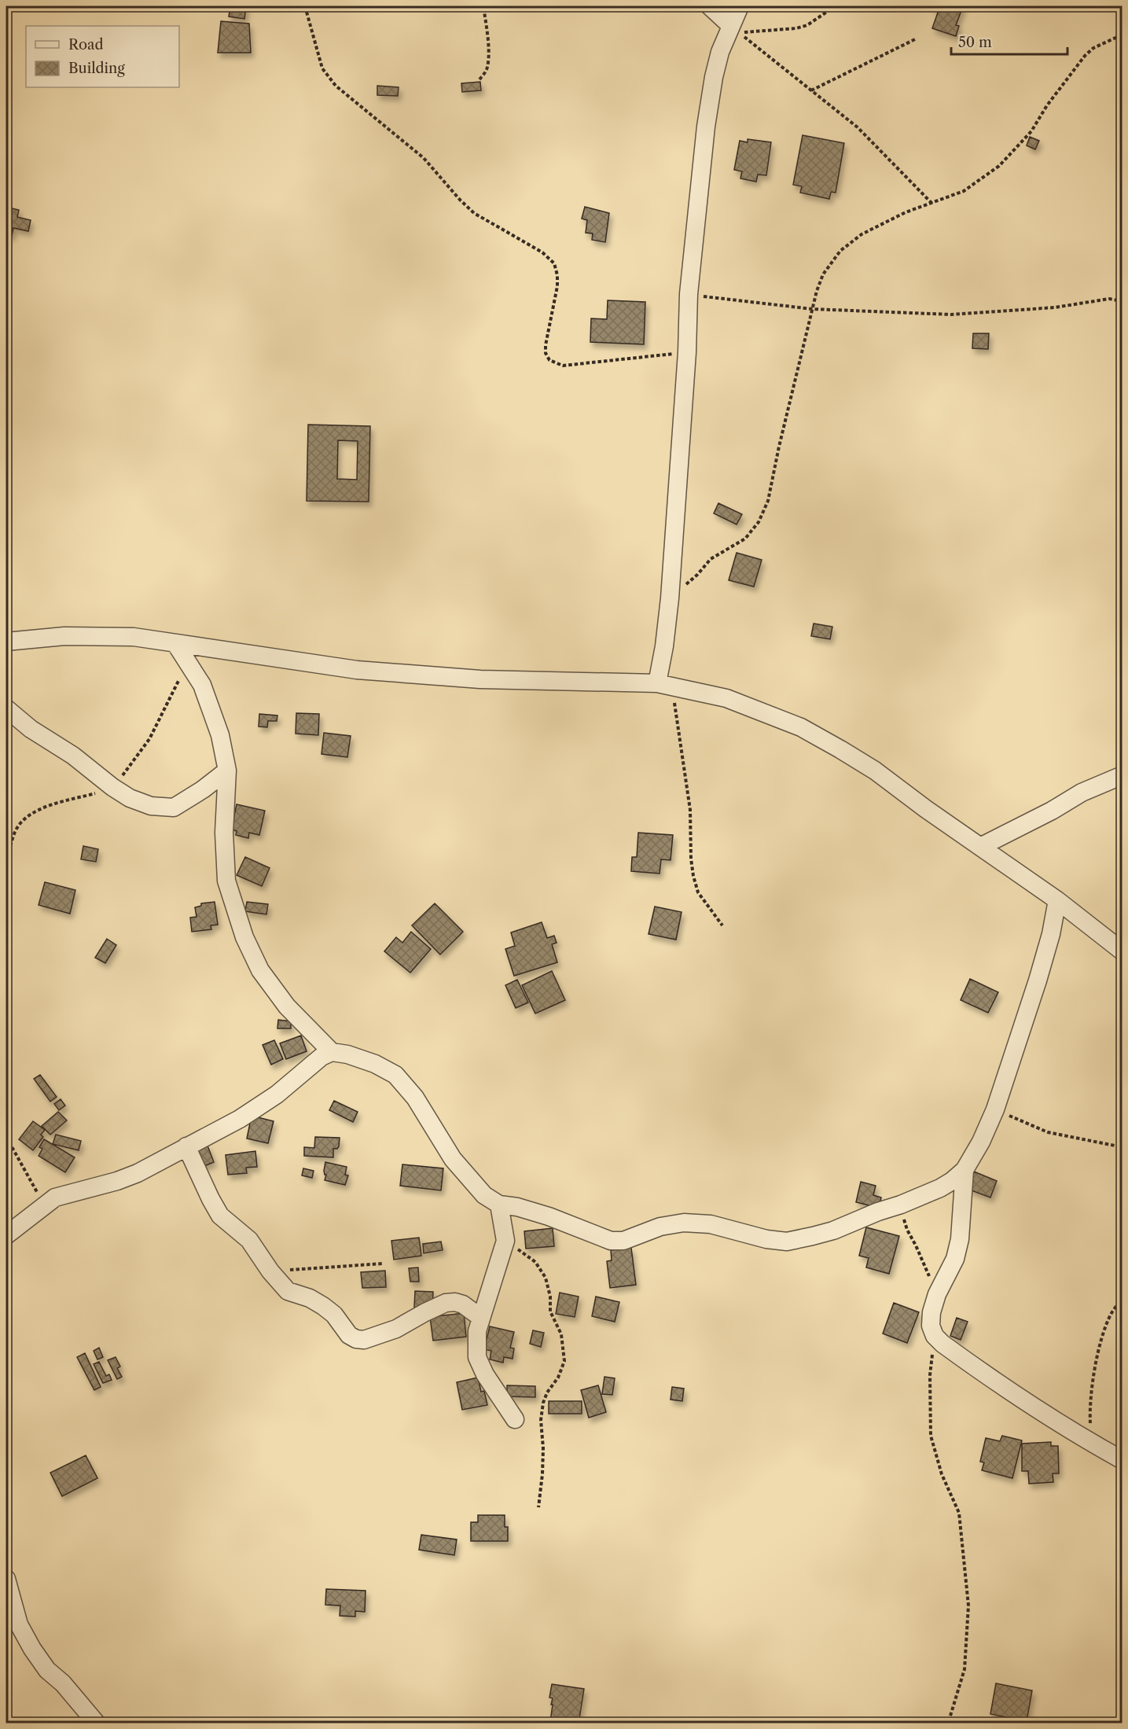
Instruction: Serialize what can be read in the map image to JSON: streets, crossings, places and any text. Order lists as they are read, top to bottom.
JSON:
{
  "legend": ["Road", "Building"],
  "scale_bar": "50 m"
}
